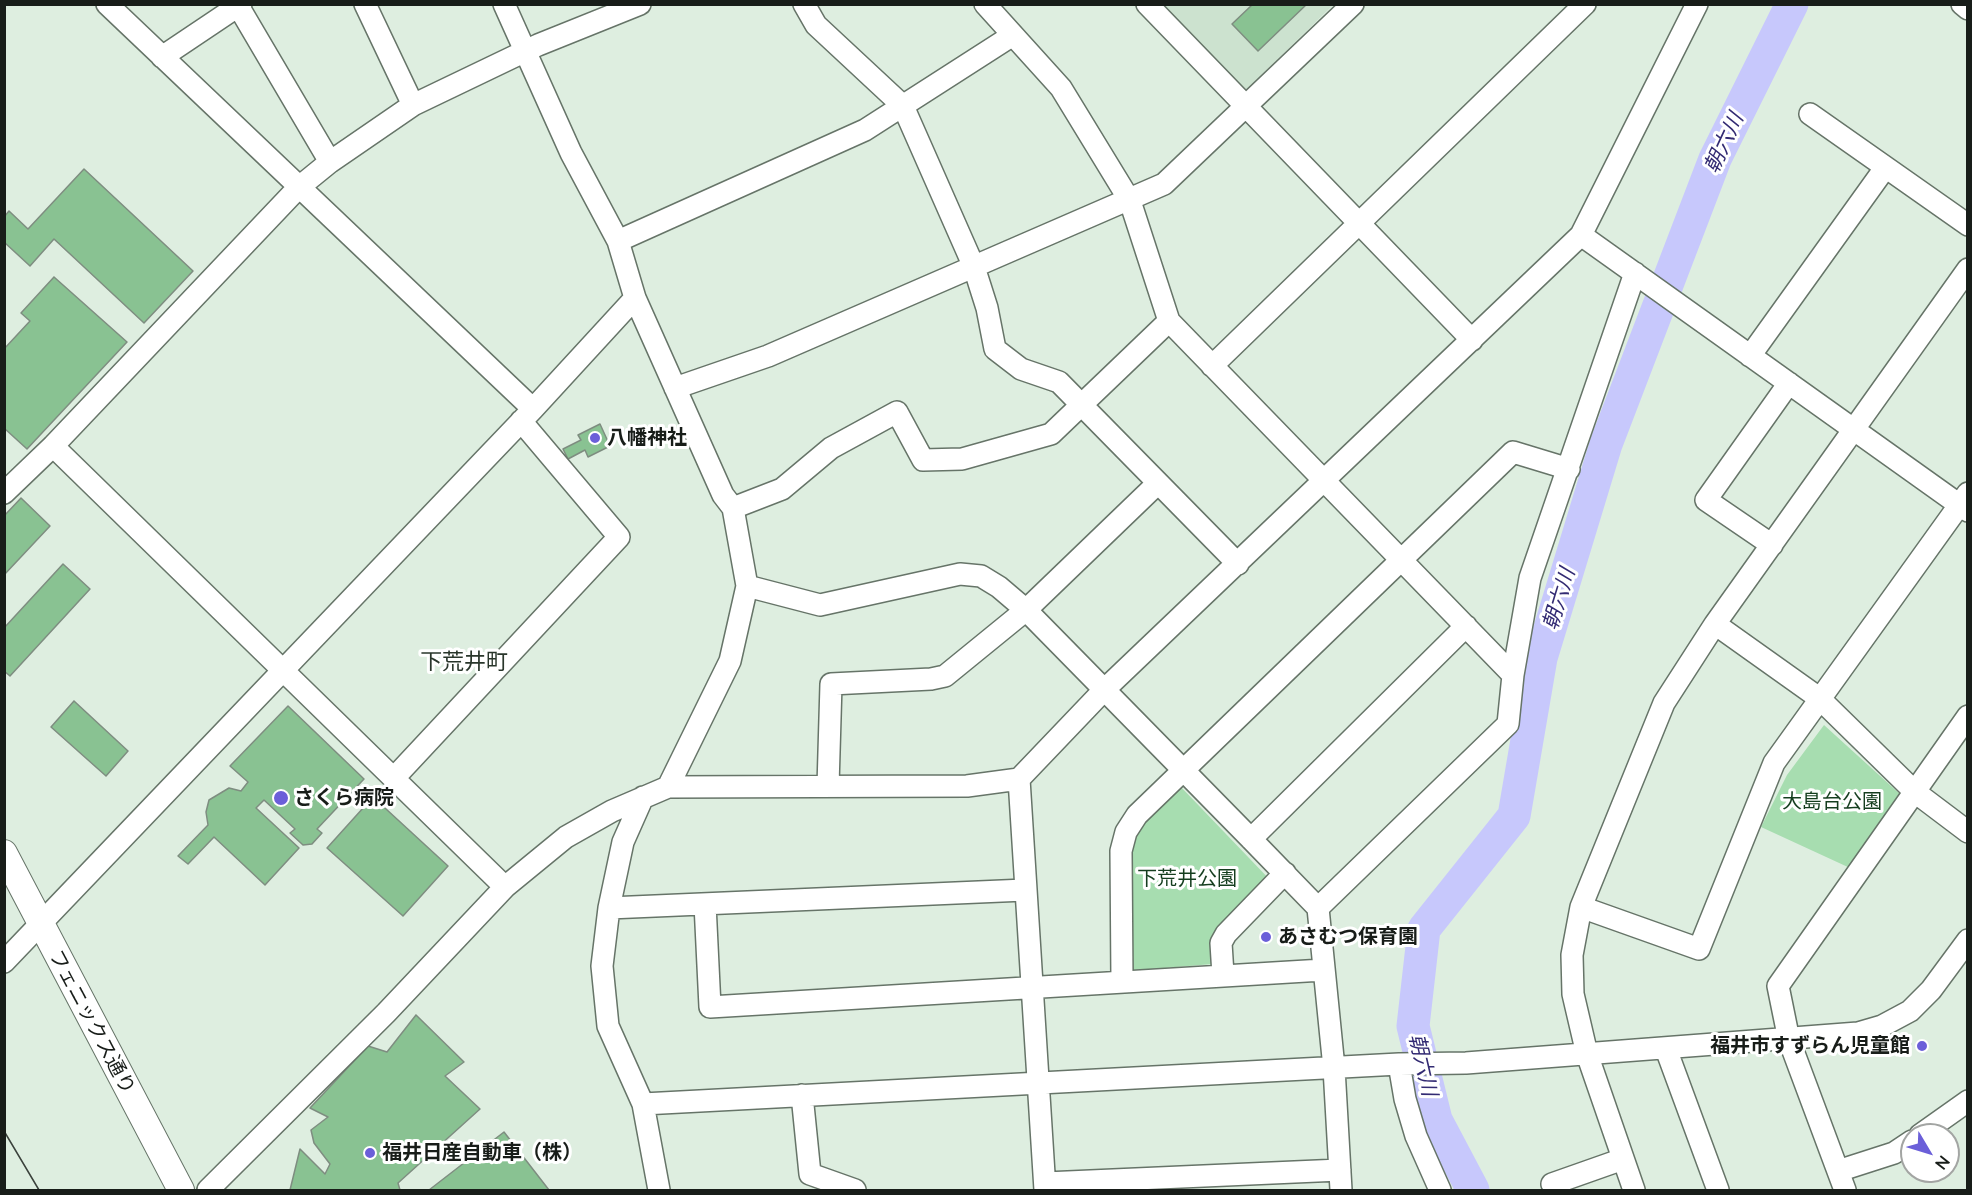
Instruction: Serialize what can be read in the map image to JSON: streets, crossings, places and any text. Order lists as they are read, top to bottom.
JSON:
{
  "streets": {
    "main road": ["フェニックス通り"]
  },
  "districts": ["下荒井町"],
  "water": ["朝六川"],
  "parks": ["大島台公園", "下荒井公園"],
  "places": [
    "八幡神社",
    "さくら病院",
    "あさむつ保育園",
    "福井市すずらん児童館",
    "福井日産自動車（株）"
  ],
  "north": "bottom right"
}
